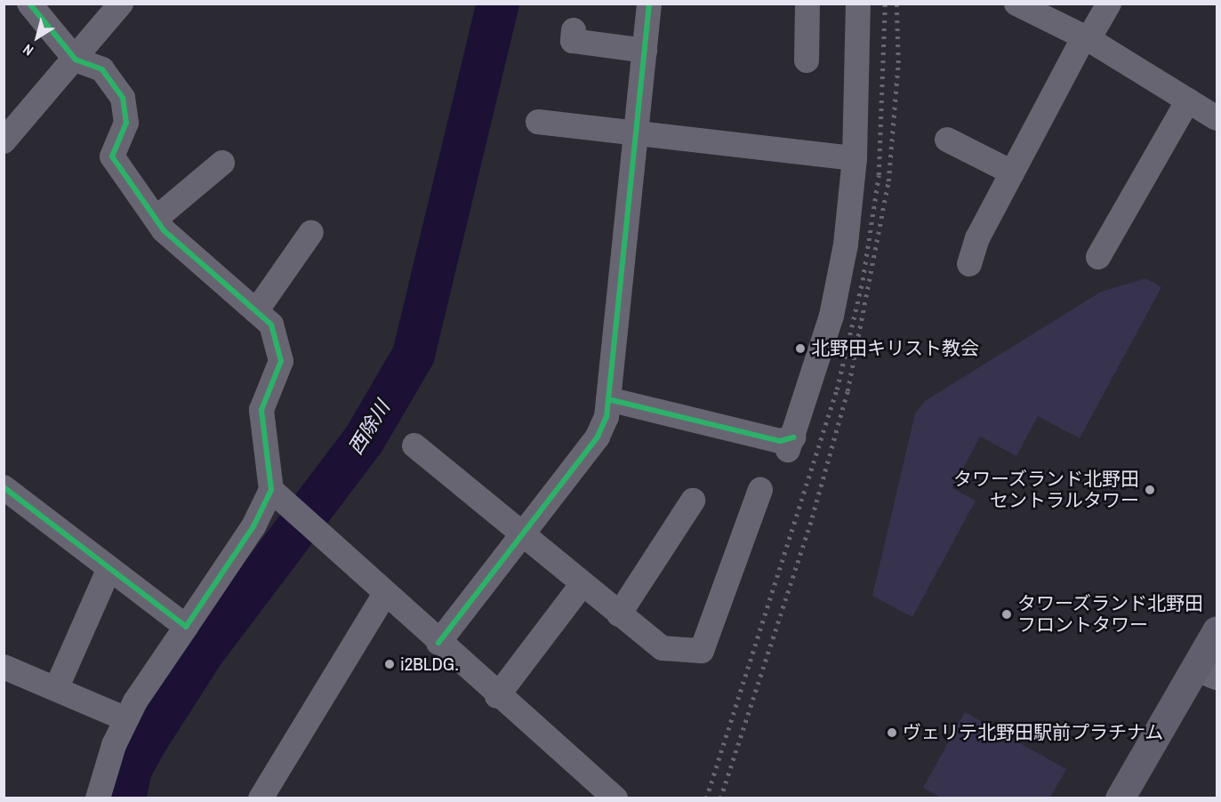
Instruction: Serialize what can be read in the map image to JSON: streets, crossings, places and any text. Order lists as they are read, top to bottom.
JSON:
{
  "water": ["西除川"],
  "places": [
    "北野田キリスト教会",
    "タワーズランド北野田 セントラルタワー",
    "タワーズランド北野田 フロントタワー",
    "i2BLDG.",
    "ヴェリテ北野田駅前プラチナム"
  ],
  "north": "bottom left"
}
